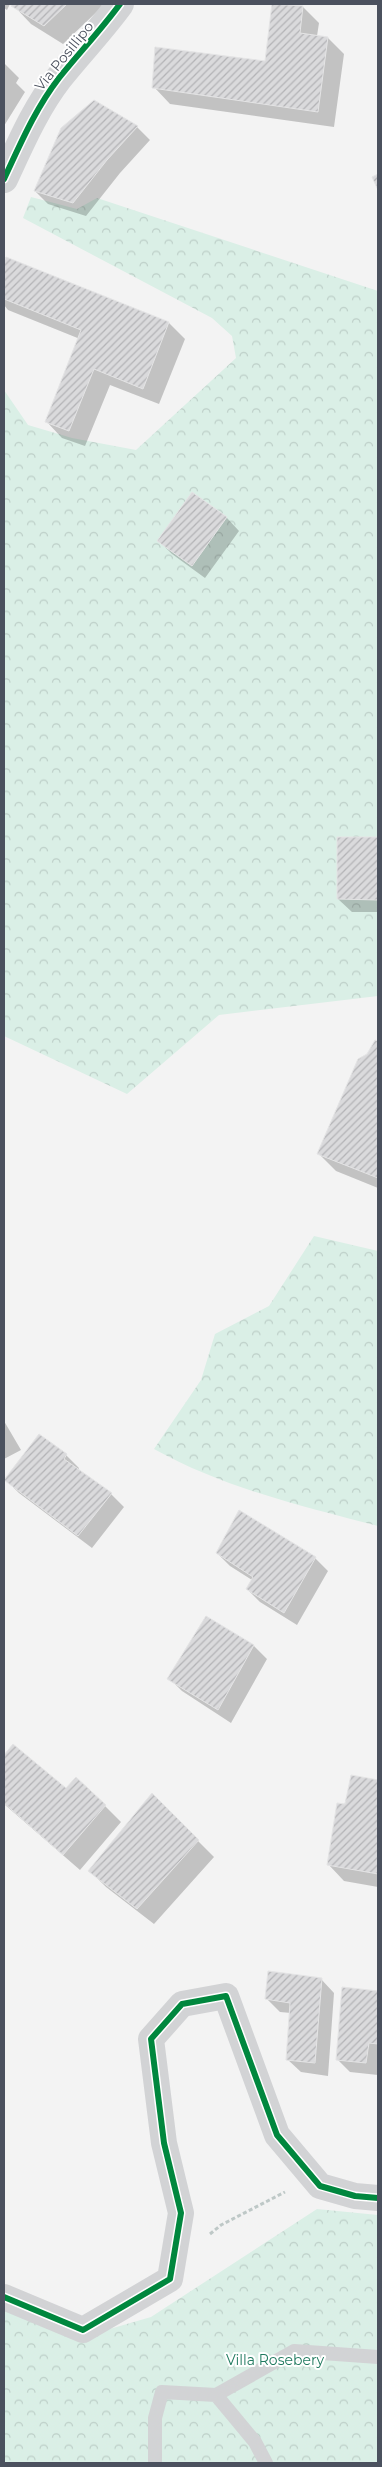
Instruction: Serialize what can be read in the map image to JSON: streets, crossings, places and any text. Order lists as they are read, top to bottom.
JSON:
{
  "streets": {
    "street": ["Via Posillipo"]
  },
  "parks": ["Villa Rosebery"]
}
